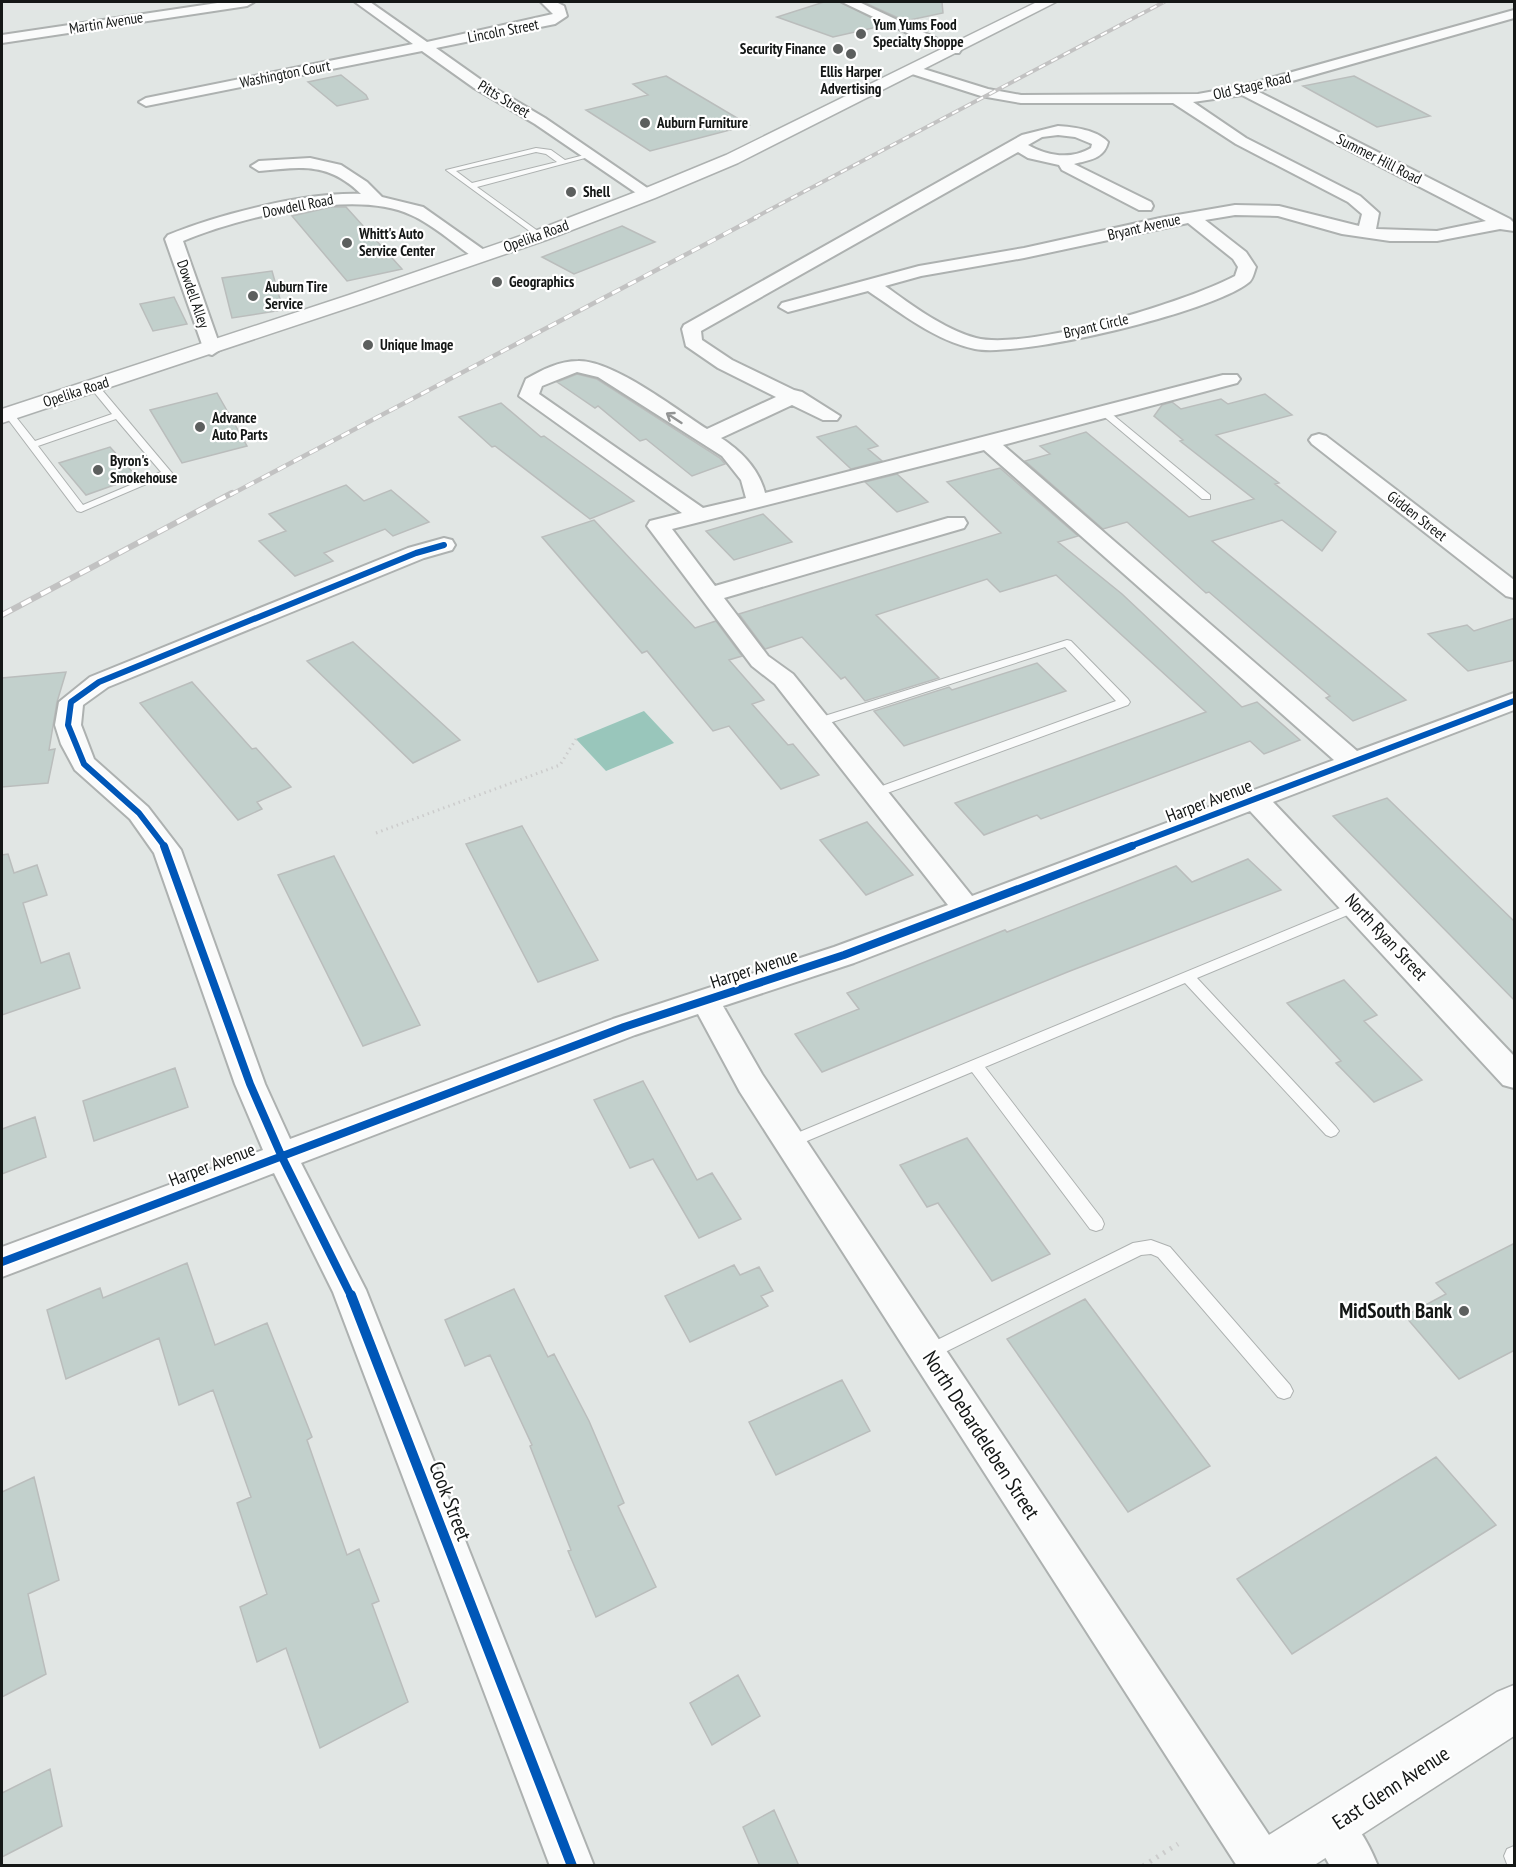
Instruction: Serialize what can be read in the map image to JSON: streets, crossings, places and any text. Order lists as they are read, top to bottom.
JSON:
{
  "streets": {
    "main road": ["Opelika Road", "East Glenn Avenue"],
    "street": [
      "Martin Avenue",
      "Lincoln Street",
      "Washington Court",
      "Old Stage Road",
      "Pitts Street",
      "Summer Hill Road",
      "Dowdell Road",
      "Bryant Avenue",
      "Dowdell Alley",
      "Bryant Circle",
      "Gidden Street",
      "Harper Avenue",
      "North Ryan Street",
      "North Debardeleben Street",
      "Cook Street"
    ]
  },
  "crossings": [
    ["Lincoln Street", "Washington Court"],
    ["Lincoln Street", "Pitts Street"],
    ["Washington Court", "Pitts Street"],
    ["Old Stage Road", "Summer Hill Road"],
    ["Old Stage Road", "Opelika Road"],
    ["Pitts Street", "Opelika Road"],
    ["Summer Hill Road", "Bryant Avenue"],
    ["Dowdell Road", "Opelika Road"],
    ["Dowdell Road", "Dowdell Alley"],
    ["Bryant Avenue", "Bryant Circle"],
    ["Opelika Road", "Dowdell Alley"],
    ["Harper Avenue", "North Ryan Street"],
    ["Harper Avenue", "North Debardeleben Street"],
    ["Harper Avenue", "Cook Street"],
    ["North Debardeleben Street", "East Glenn Avenue"]
  ],
  "places": [
    "Yum Yums Food Specialty Shoppe",
    "Security Finance",
    "Ellis Harper Advertising",
    "Auburn Furniture",
    "Shell",
    "Whitt's Auto Service Center",
    "Geographics",
    "Auburn Tire Service",
    "Unique Image",
    "Advance Auto Parts",
    "Byron's Smokehouse",
    "MidSouth Bank"
  ]
}
